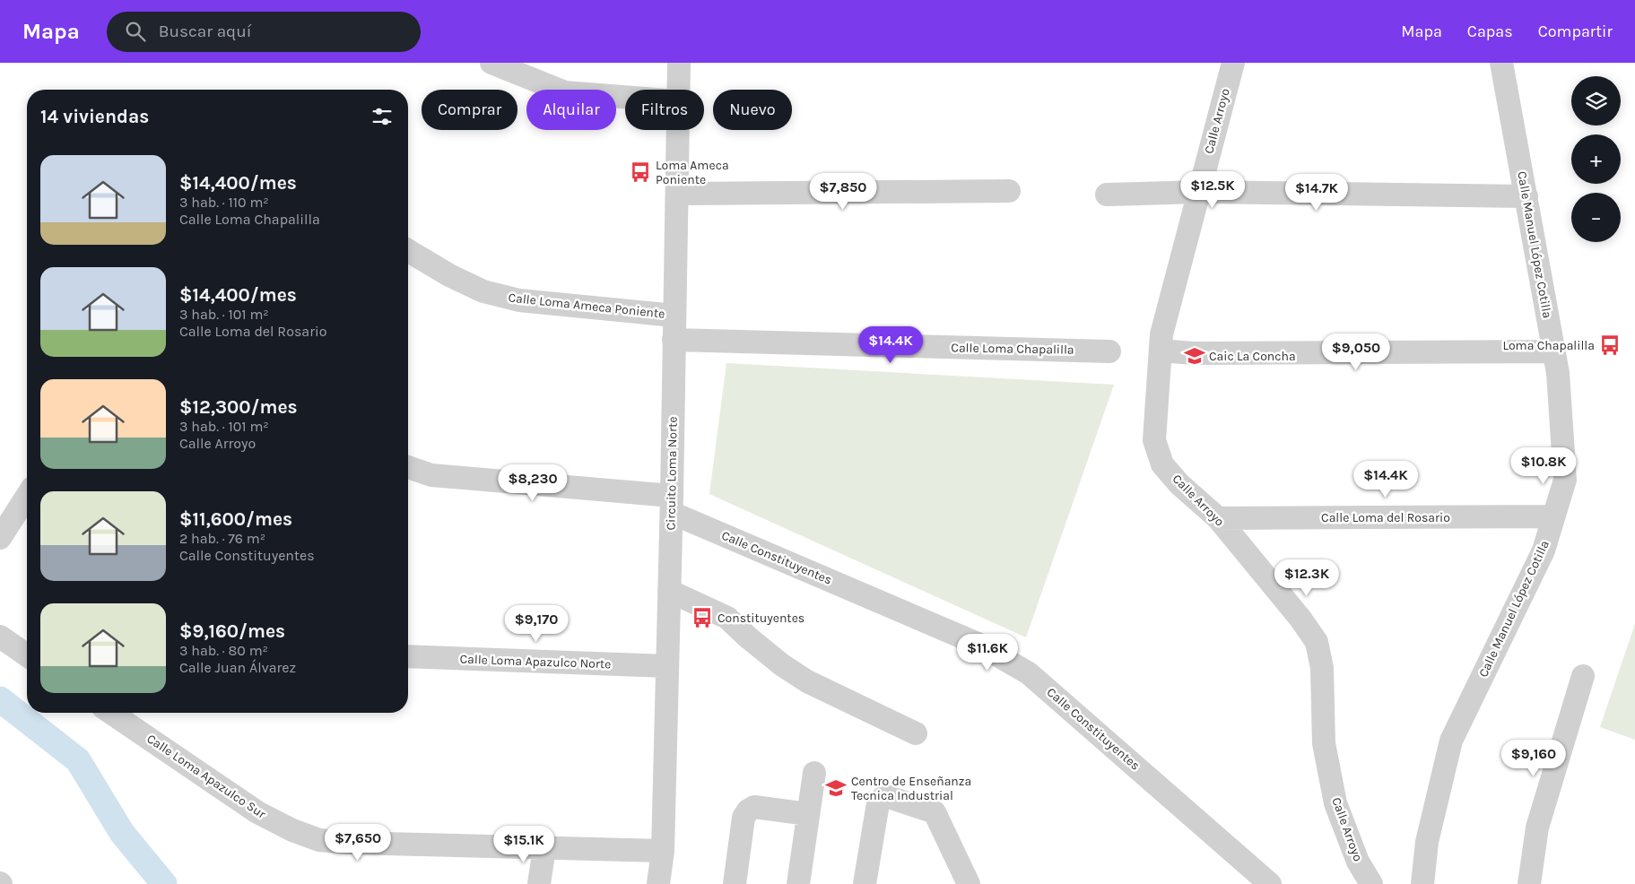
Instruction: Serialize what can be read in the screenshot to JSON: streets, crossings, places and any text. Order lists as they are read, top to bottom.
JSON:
{
  "streets": {
    "street": [
      "Calle Arroyo",
      "Calle Manuel López Cotilla",
      "Calle Loma Ameca Poniente",
      "Calle Loma Chapalilla",
      "Circuito Loma Norte",
      "Calle Loma del Rosario",
      "Calle Constituyentes",
      "Calle Loma Apazulco Norte",
      "Calle Loma Apazulco Sur"
    ]
  },
  "crossings": [
    ["Calle Arroyo", "Calle Loma del Rosario"],
    ["Calle Manuel López Cotilla", "Calle Loma del Rosario"],
    ["Calle Loma Ameca Poniente", "Circuito Loma Norte"],
    ["Calle Loma Chapalilla", "Circuito Loma Norte"],
    ["Circuito Loma Norte", "Calle Constituyentes"],
    ["Circuito Loma Norte", "Calle Loma Apazulco Norte"],
    ["Circuito Loma Norte", "Calle Loma Apazulco Sur"]
  ],
  "places": {
    "bus stop": ["Loma Ameca Poniente", "Loma Chapalilla", "Constituyentes"],
    "school or university": ["Caic La Concha", "Centro de Enseñanza Tecnica Industrial"]
  },
  "page": {
    "header": "Mapa",
    "search": "Buscar aquí",
    "nav": ["Mapa", "Capas", "Compartir"],
    "map_buttons": ["+", "−"],
    "chip": [
      "Comprar",
      "Alquilar",
      "Filtros",
      "Nuevo"
    ],
    "heading": "14 viviendas",
    "list": [
      {
        "name": "$14,400/mes",
        "note": "3 hab. · 110 m² · Calle Loma Chapalilla"
      },
      {
        "name": "$14,400/mes",
        "note": "3 hab. · 101 m² · Calle Loma del Rosario"
      },
      {
        "name": "$12,300/mes",
        "note": "3 hab. · 101 m² · Calle Arroyo"
      },
      {
        "name": "$11,600/mes",
        "note": "2 hab. · 76 m² · Calle Constituyentes"
      },
      {
        "name": "$9,160/mes",
        "note": "3 hab. · 80 m² · Calle Juan Álvarez"
      }
    ],
    "price": [
      "$12.5K",
      "$7,850",
      "$14.7K",
      "$14.4K",
      "$9,050",
      "$10.8K",
      "$14.4K",
      "$8,230",
      "$12.3K",
      "$9,170",
      "$11.6K",
      "$9,160",
      "$7,650",
      "$15.1K"
    ]
  }
}
